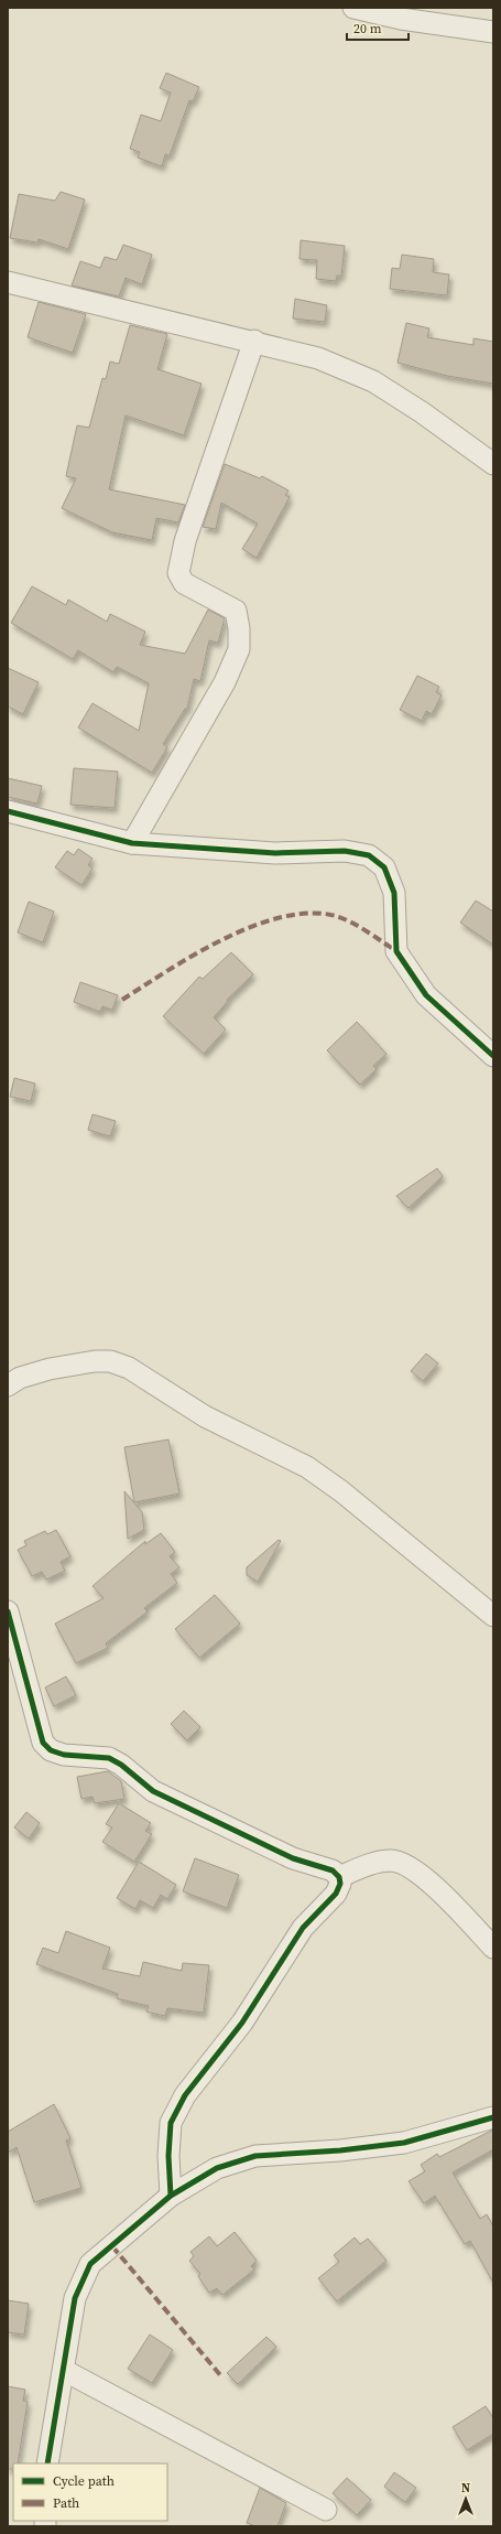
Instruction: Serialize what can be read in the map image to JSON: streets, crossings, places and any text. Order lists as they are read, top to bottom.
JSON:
{
  "legend": ["Cycle path", "Path"],
  "scale_bar": "20 m",
  "north": "top"
}
